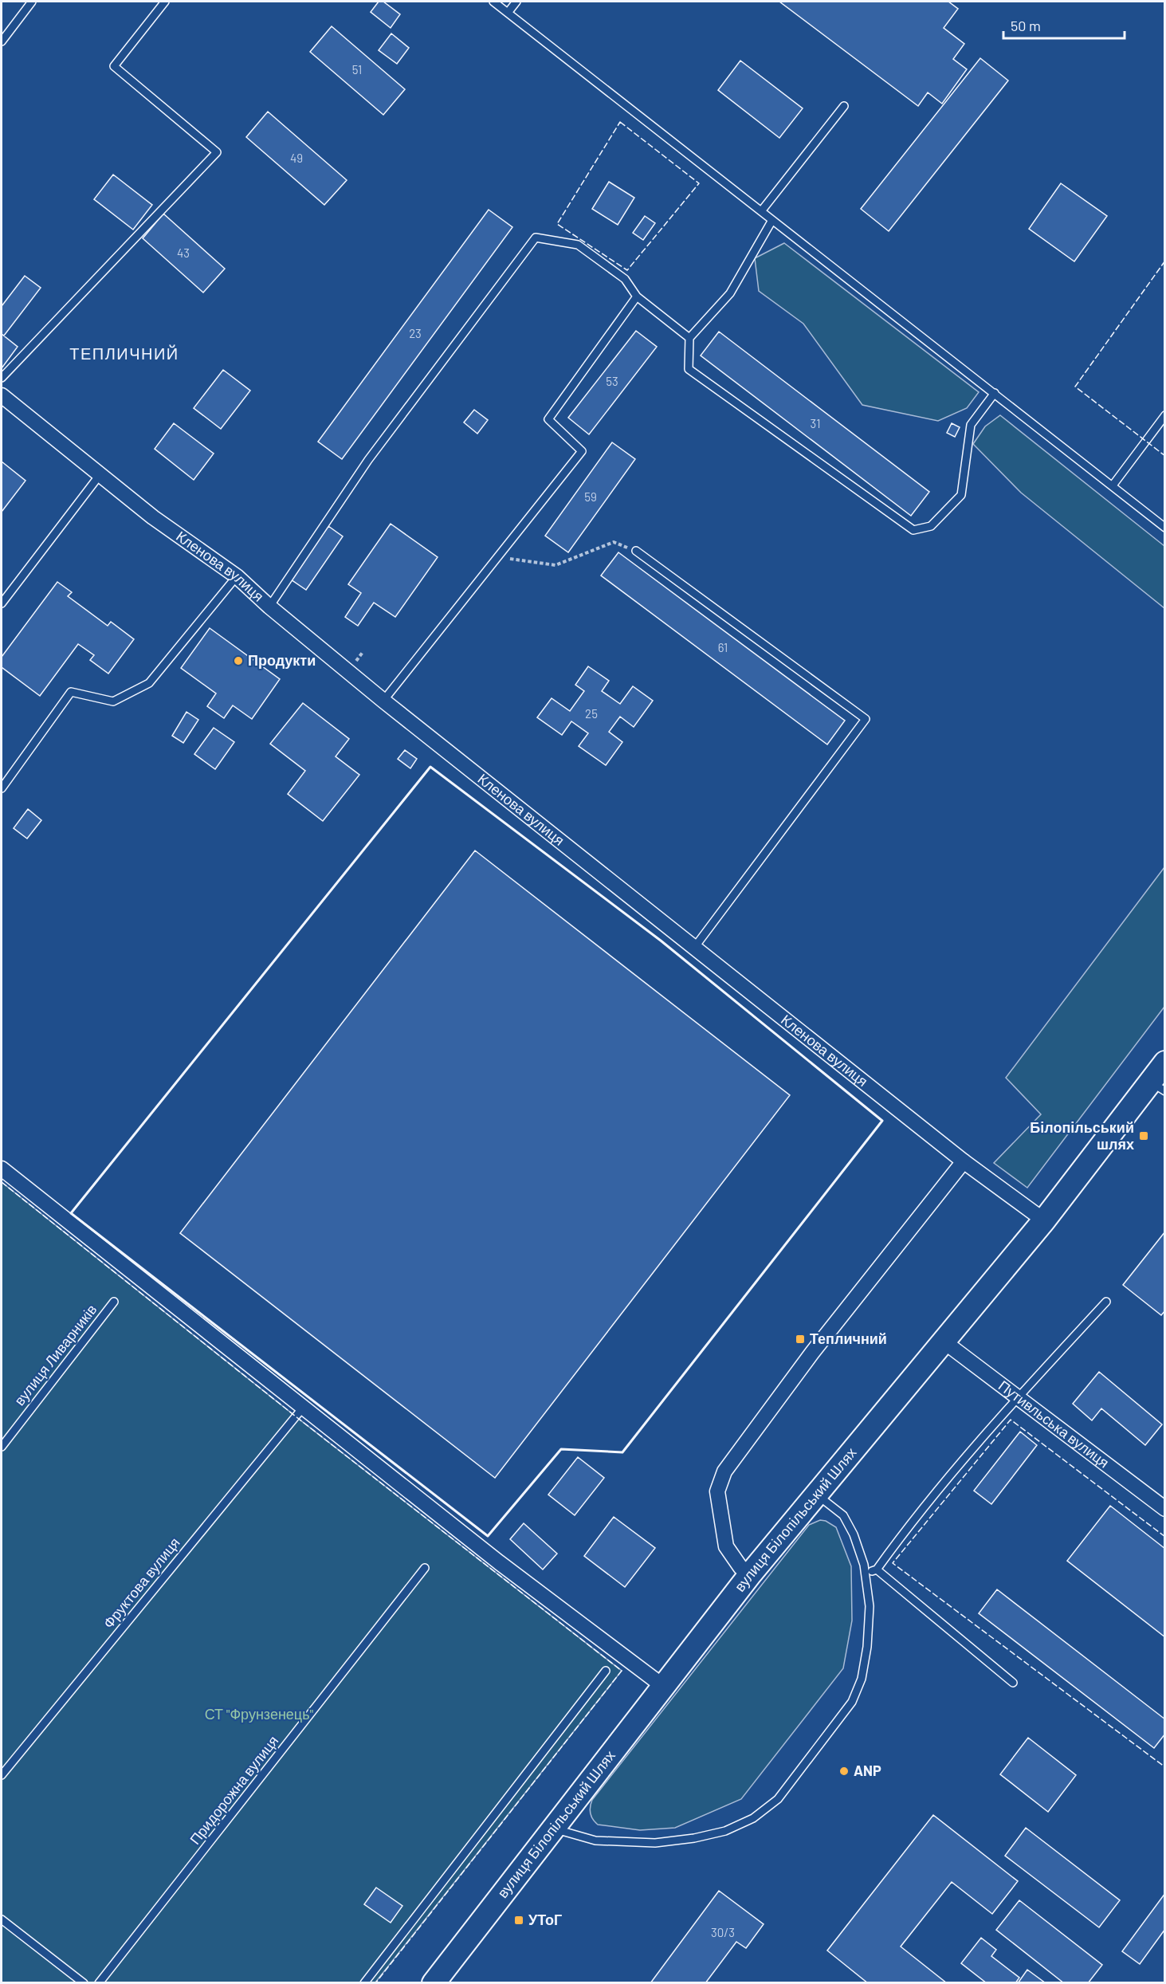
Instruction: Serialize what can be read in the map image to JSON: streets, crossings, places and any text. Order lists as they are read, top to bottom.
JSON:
{
  "streets": {
    "main road": ["вулиця Білопільський Шлях"],
    "street": ["Кленова вулиця", "Путивльська вулиця"],
    "lane": ["вулиця Ливарників", "Фруктова вулиця", "Придорожна вулиця"]
  },
  "crossings": [
    ["Кленова вулиця", "вулиця Білопільський Шлях"],
    ["Путивльська вулиця", "вулиця Білопільський Шлях"]
  ],
  "districts": ["ТЕПЛИЧНИЙ"],
  "parks": ["СТ \"Фрунзенець\""],
  "places": {
    "other": ["Продукти", "ANP"],
    "transit": ["Білопільський шлях", "Тепличний", "УТоГ"]
  },
  "house_numbers": [
    "51",
    "49",
    "43",
    "23",
    "53",
    "31",
    "59",
    "61",
    "25",
    "30/3"
  ],
  "scale_bar": "50 m"
}
